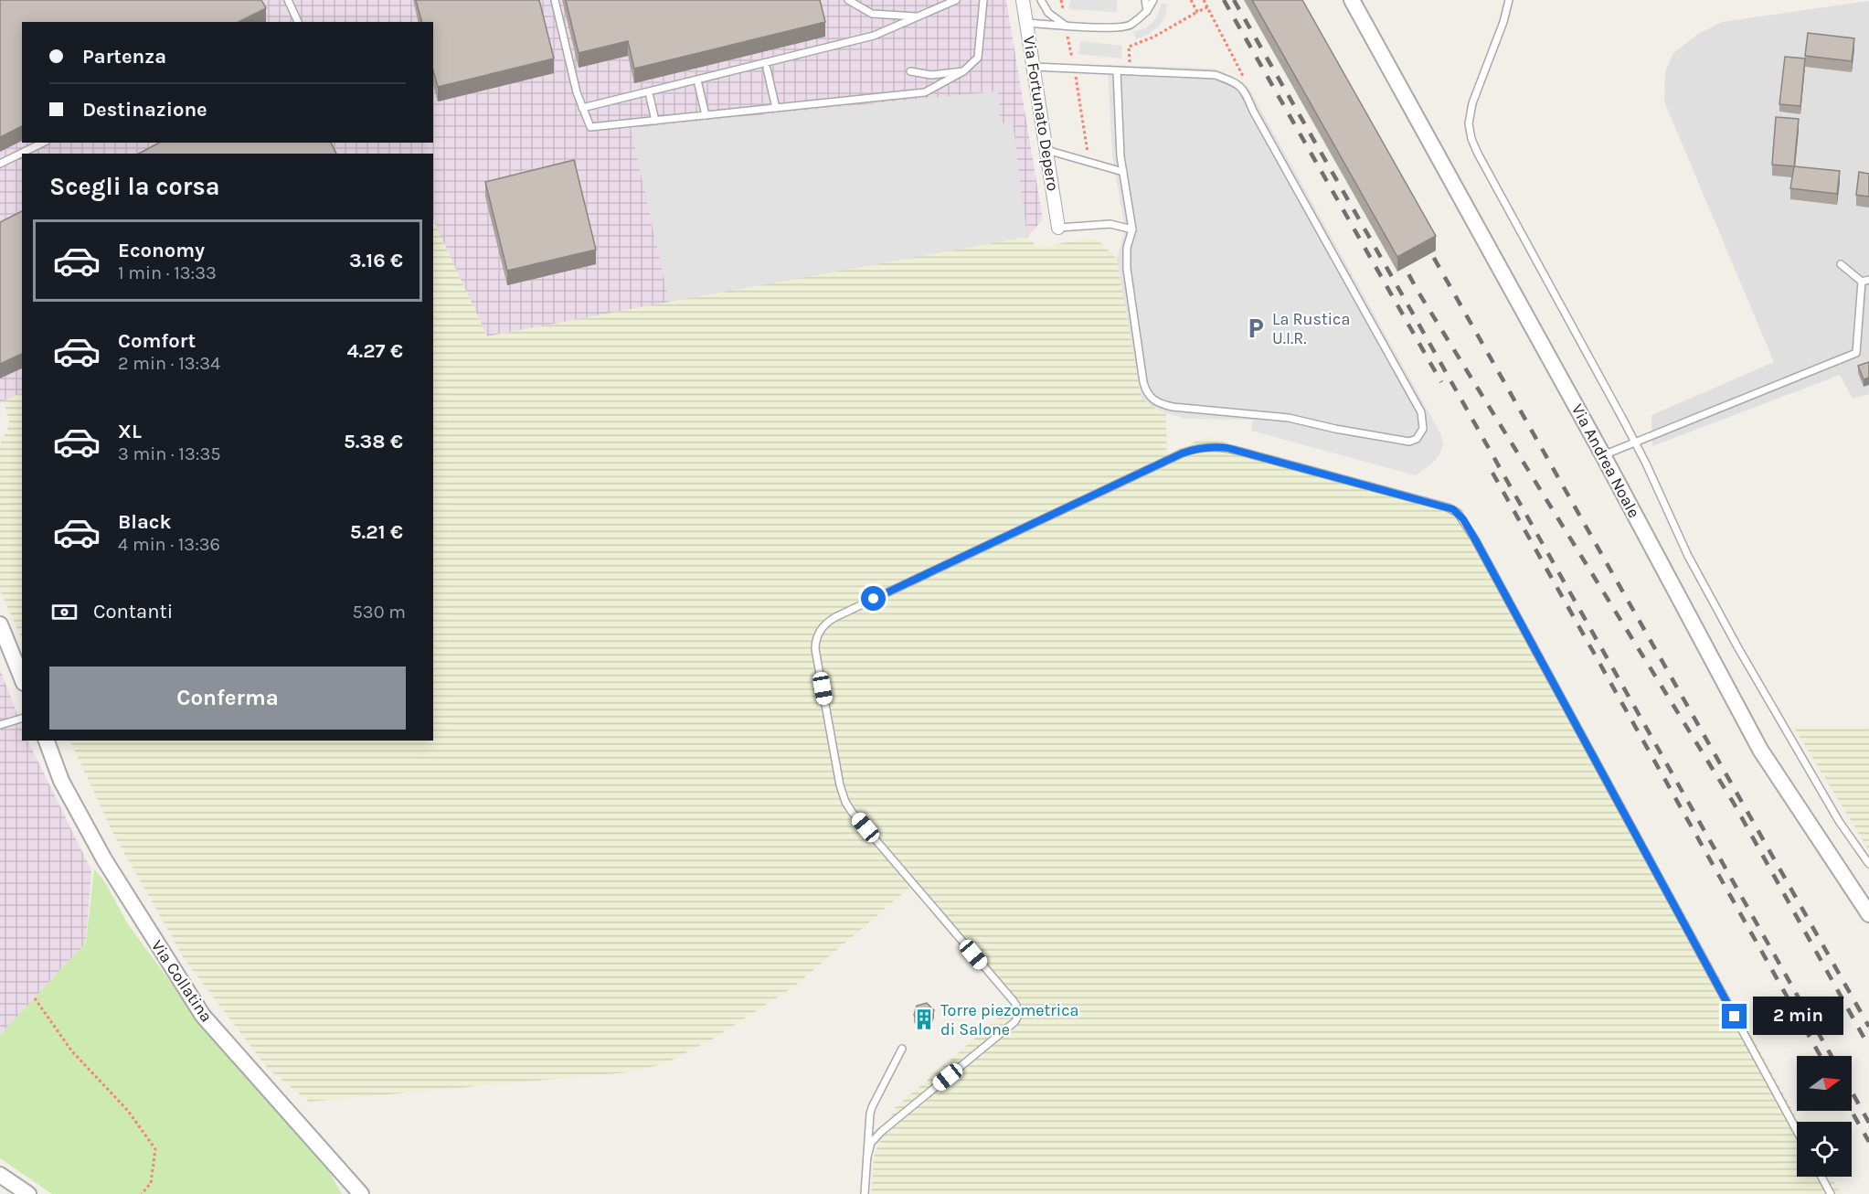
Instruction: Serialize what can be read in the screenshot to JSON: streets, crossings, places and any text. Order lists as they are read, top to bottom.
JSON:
{
  "streets": {
    "street": ["Via Fortunato Depero", "Via Andrea Noale", "Via Collatina"]
  },
  "places": {
    "parking": ["La Rustica U.I.R."],
    "building": ["Torre piezometrica di Salone"]
  },
  "north": "right",
  "page": {
    "banner": ["Partenza", "Destinazione"],
    "heading": "Scegli la corsa",
    "list": [
      {
        "name": "Economy",
        "note": "1 min · 13:33",
        "value": "3.16 €"
      },
      {
        "name": "Comfort",
        "note": "2 min · 13:34",
        "value": "4.27 €"
      },
      {
        "name": "XL",
        "note": "3 min · 13:35",
        "value": "5.38 €"
      },
      {
        "name": "Black",
        "note": "4 min · 13:36",
        "value": "5.21 €"
      }
    ],
    "pay": ["Contanti", "530 m"],
    "buttons": "Conferma",
    "bubble": "2 min"
  }
}
